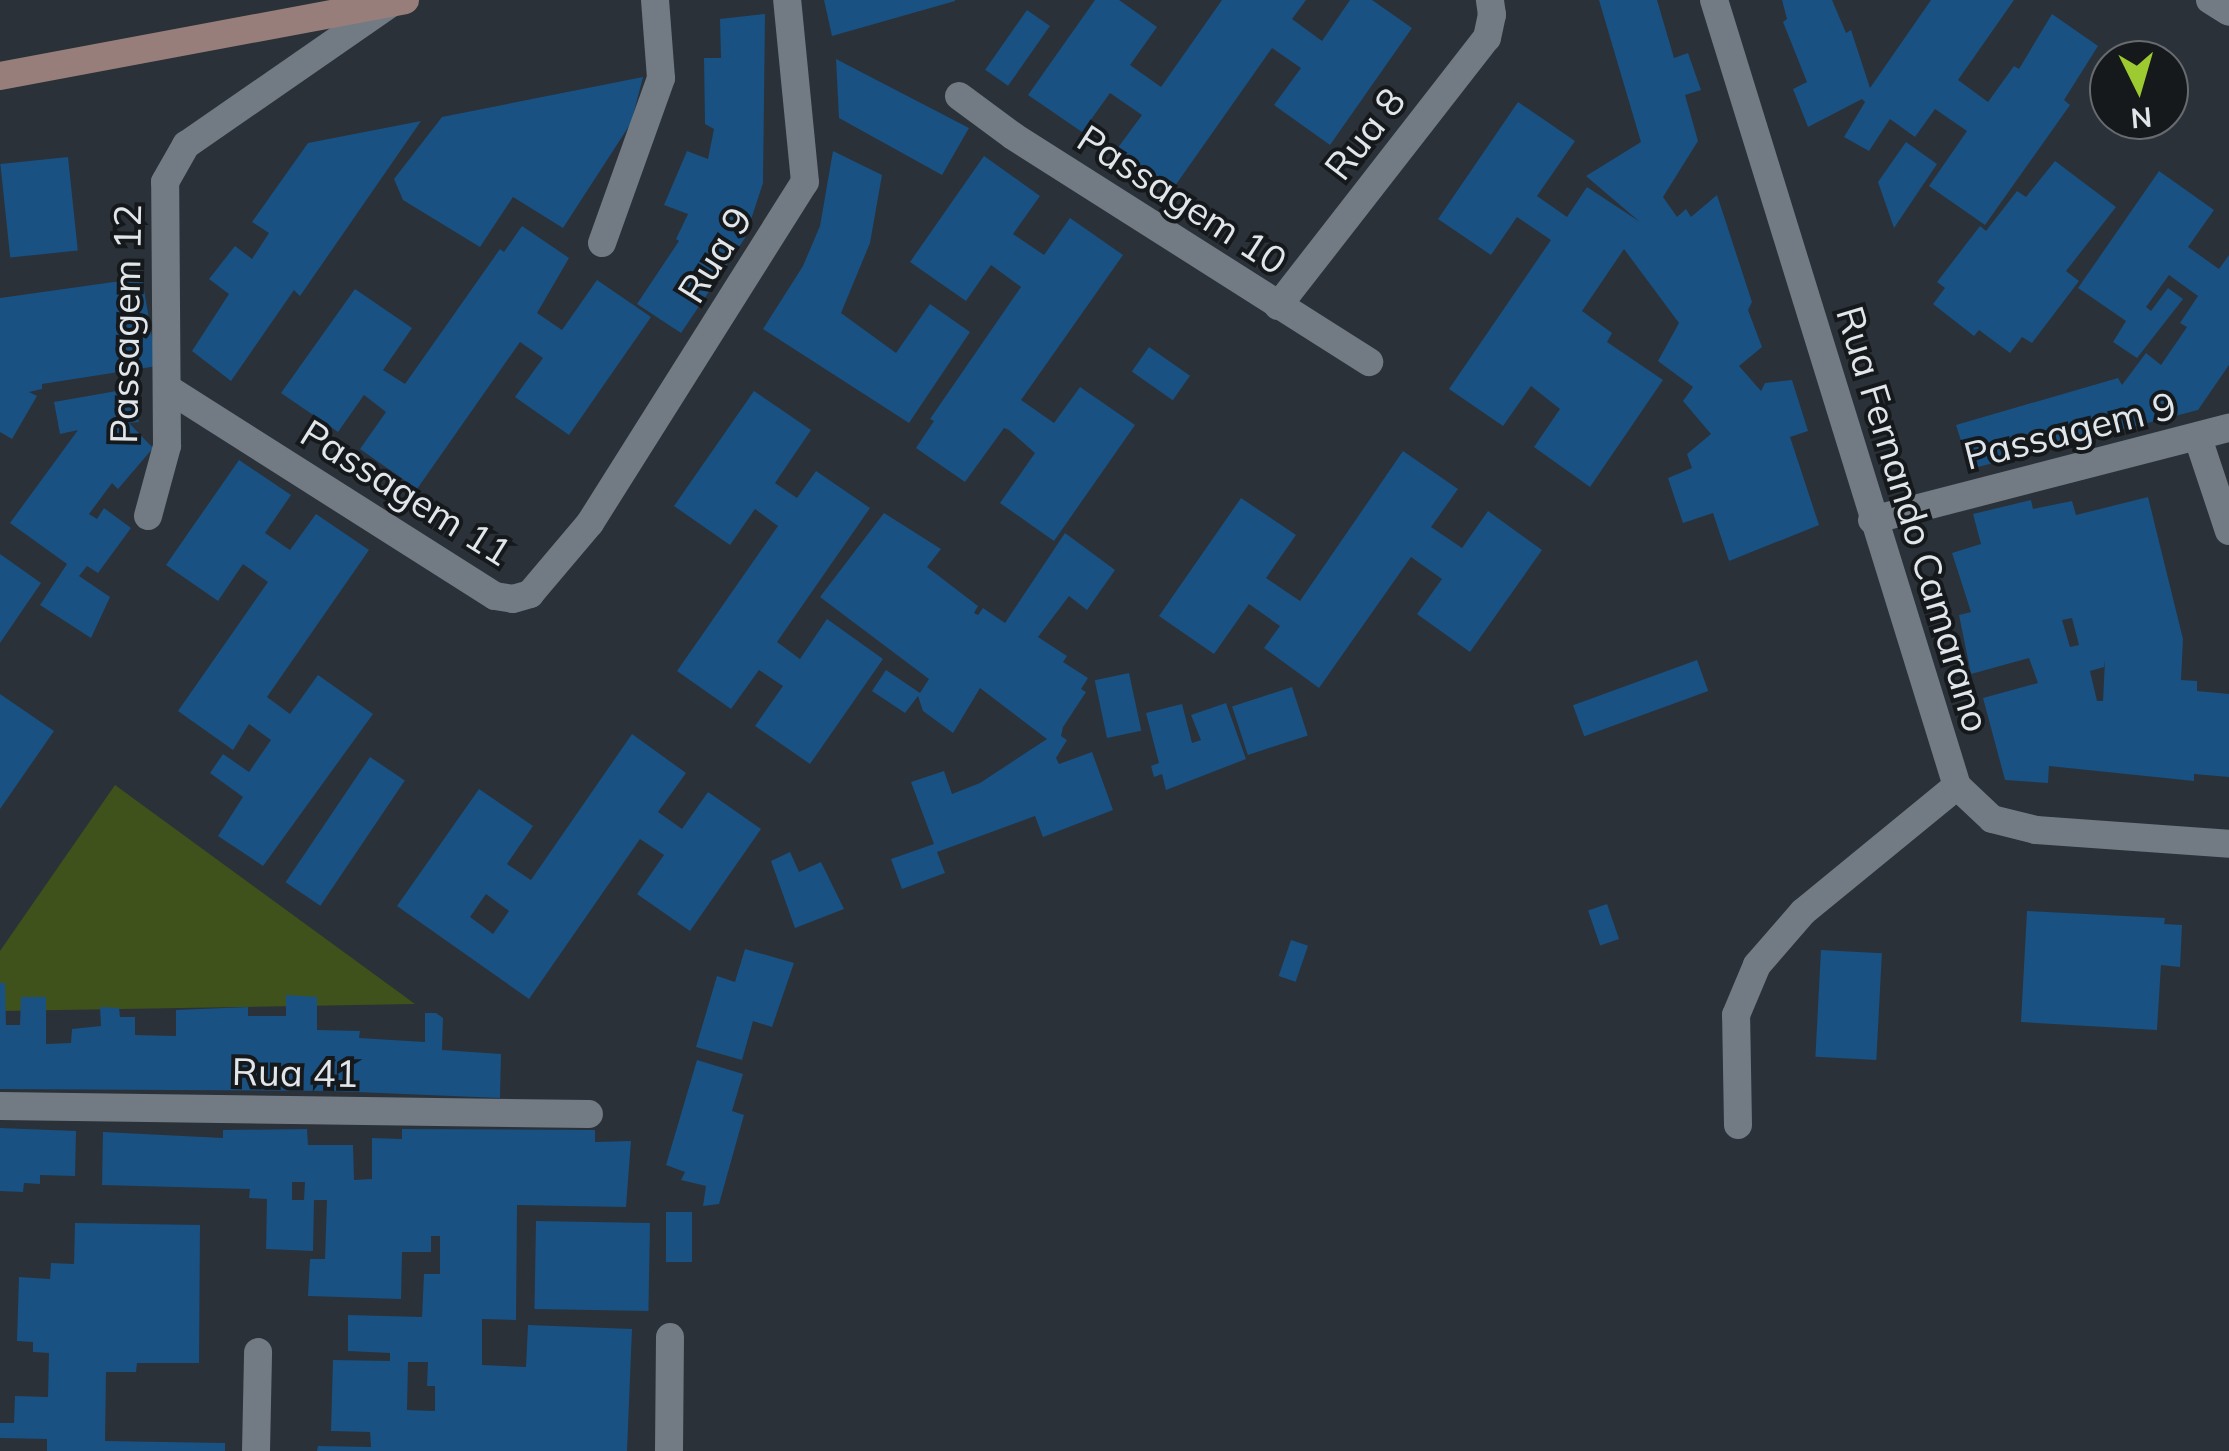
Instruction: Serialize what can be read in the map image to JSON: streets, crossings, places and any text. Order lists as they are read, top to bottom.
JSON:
{
  "streets": {
    "street": [
      "Rua 8",
      "Passagem 10",
      "Rua 9",
      "Passagem 12",
      "Passagem 9",
      "Passagem 11",
      "Rua Fernando Camarano",
      "Rua 41"
    ]
  },
  "crossings": [
    ["Rua 8", "Passagem 10"],
    ["Rua 9", "Passagem 11"],
    ["Passagem 12", "Passagem 11"],
    ["Passagem 9", "Rua Fernando Camarano"]
  ],
  "north": "bottom"
}
